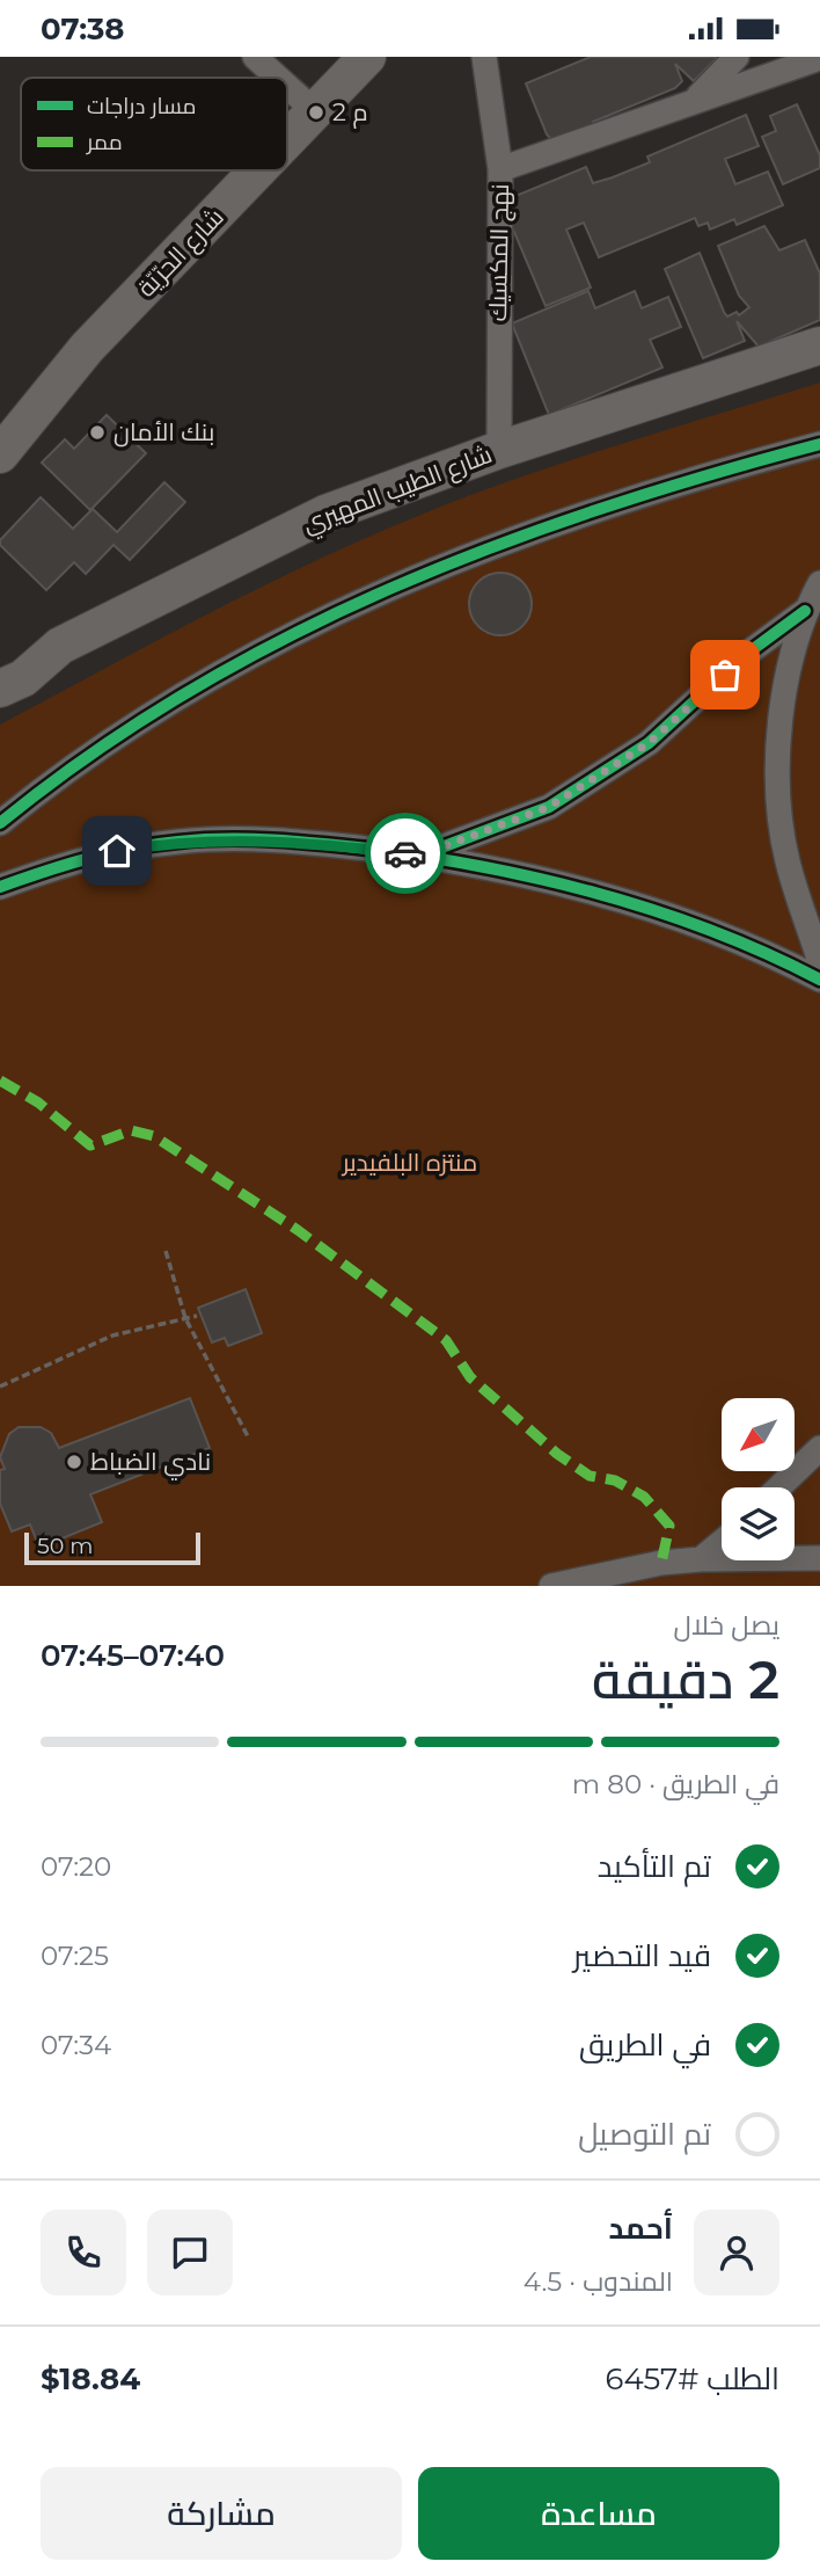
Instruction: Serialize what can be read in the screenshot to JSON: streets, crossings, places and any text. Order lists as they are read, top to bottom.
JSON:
{
  "streets": {
    "main road": ["شارع الحرّيّة", "شارع الطيب المهيري"],
    "street": ["نهج المكسيك"]
  },
  "crossings": [
    ["نهج المكسيك", "شارع الطيب المهيري"]
  ],
  "parks": ["منتزه البلفيدير"],
  "places": ["2 م", "بنك الأمان", "نادي الضباط"],
  "legend": ["مسار دراجات", "ممر"],
  "scale_bar": "50 m",
  "north": "bottom left",
  "page": {
    "status": "07:38",
    "scale": "50 m",
    "heading": ["2 دقيقة", "يصل خلال", "07:40–07:45"],
    "panel": [
      "أحمد",
      "المندوب · 4.5",
      "الطلب #6457",
      "$18.84"
    ],
    "bar": "في الطريق · 80 m",
    "list": [
      ["تم التأكيد", "07:20"],
      ["قيد التحضير", "07:25"],
      ["في الطريق", "07:34"],
      "تم التوصيل"
    ],
    "buttons": ["مساعدة", "مشاركة"]
  }
}
